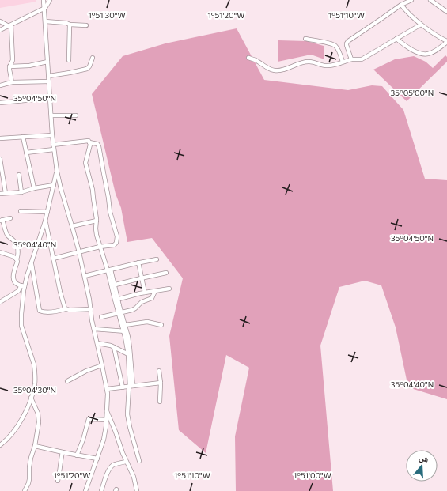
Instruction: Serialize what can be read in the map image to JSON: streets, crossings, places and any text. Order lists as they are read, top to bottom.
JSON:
{
  "north": "top",
  "coordinates": [
    "1°51'30\"W",
    "1°51'20\"W",
    "1°51'10\"W",
    "35°05'00\"N",
    "35°04'50\"N",
    "35°04'40\"N",
    "35°04'30\"N",
    "1°51'00\"W"
  ]
}
